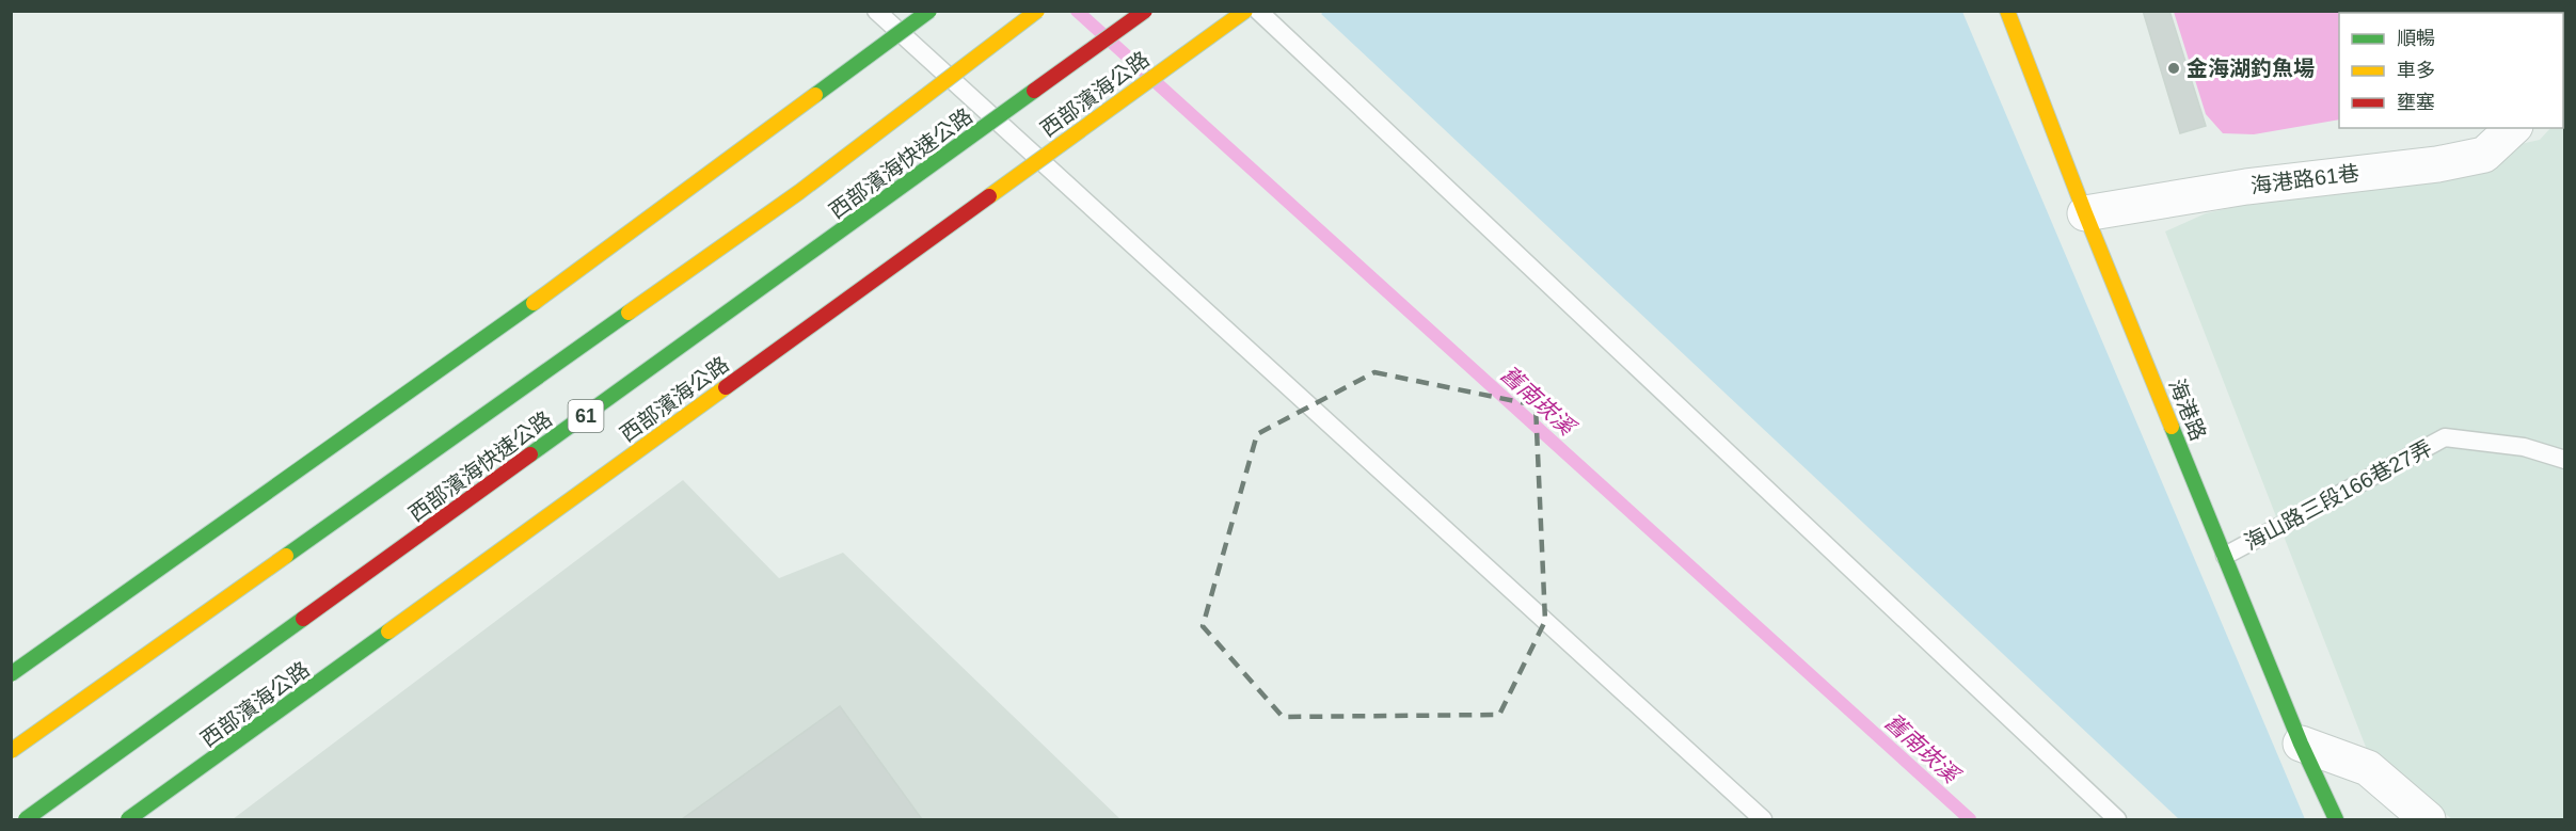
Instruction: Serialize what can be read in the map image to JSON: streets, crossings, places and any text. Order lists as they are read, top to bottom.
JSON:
{
  "streets": {
    "main road": [
      "西部濱海公路",
      "西部濱海快速公路",
      "海港路",
      "61"
    ],
    "street": ["海港路61巷"],
    "lane": ["海山路三段166巷27弄"]
  },
  "crossings": [
    ["海港路61巷", "海港路"],
    ["海港路", "海山路三段166巷27弄"]
  ],
  "water": ["舊南崁溪"],
  "places": ["金海湖釣魚場"],
  "legend": ["順暢", "車多", "壅塞"]
}
